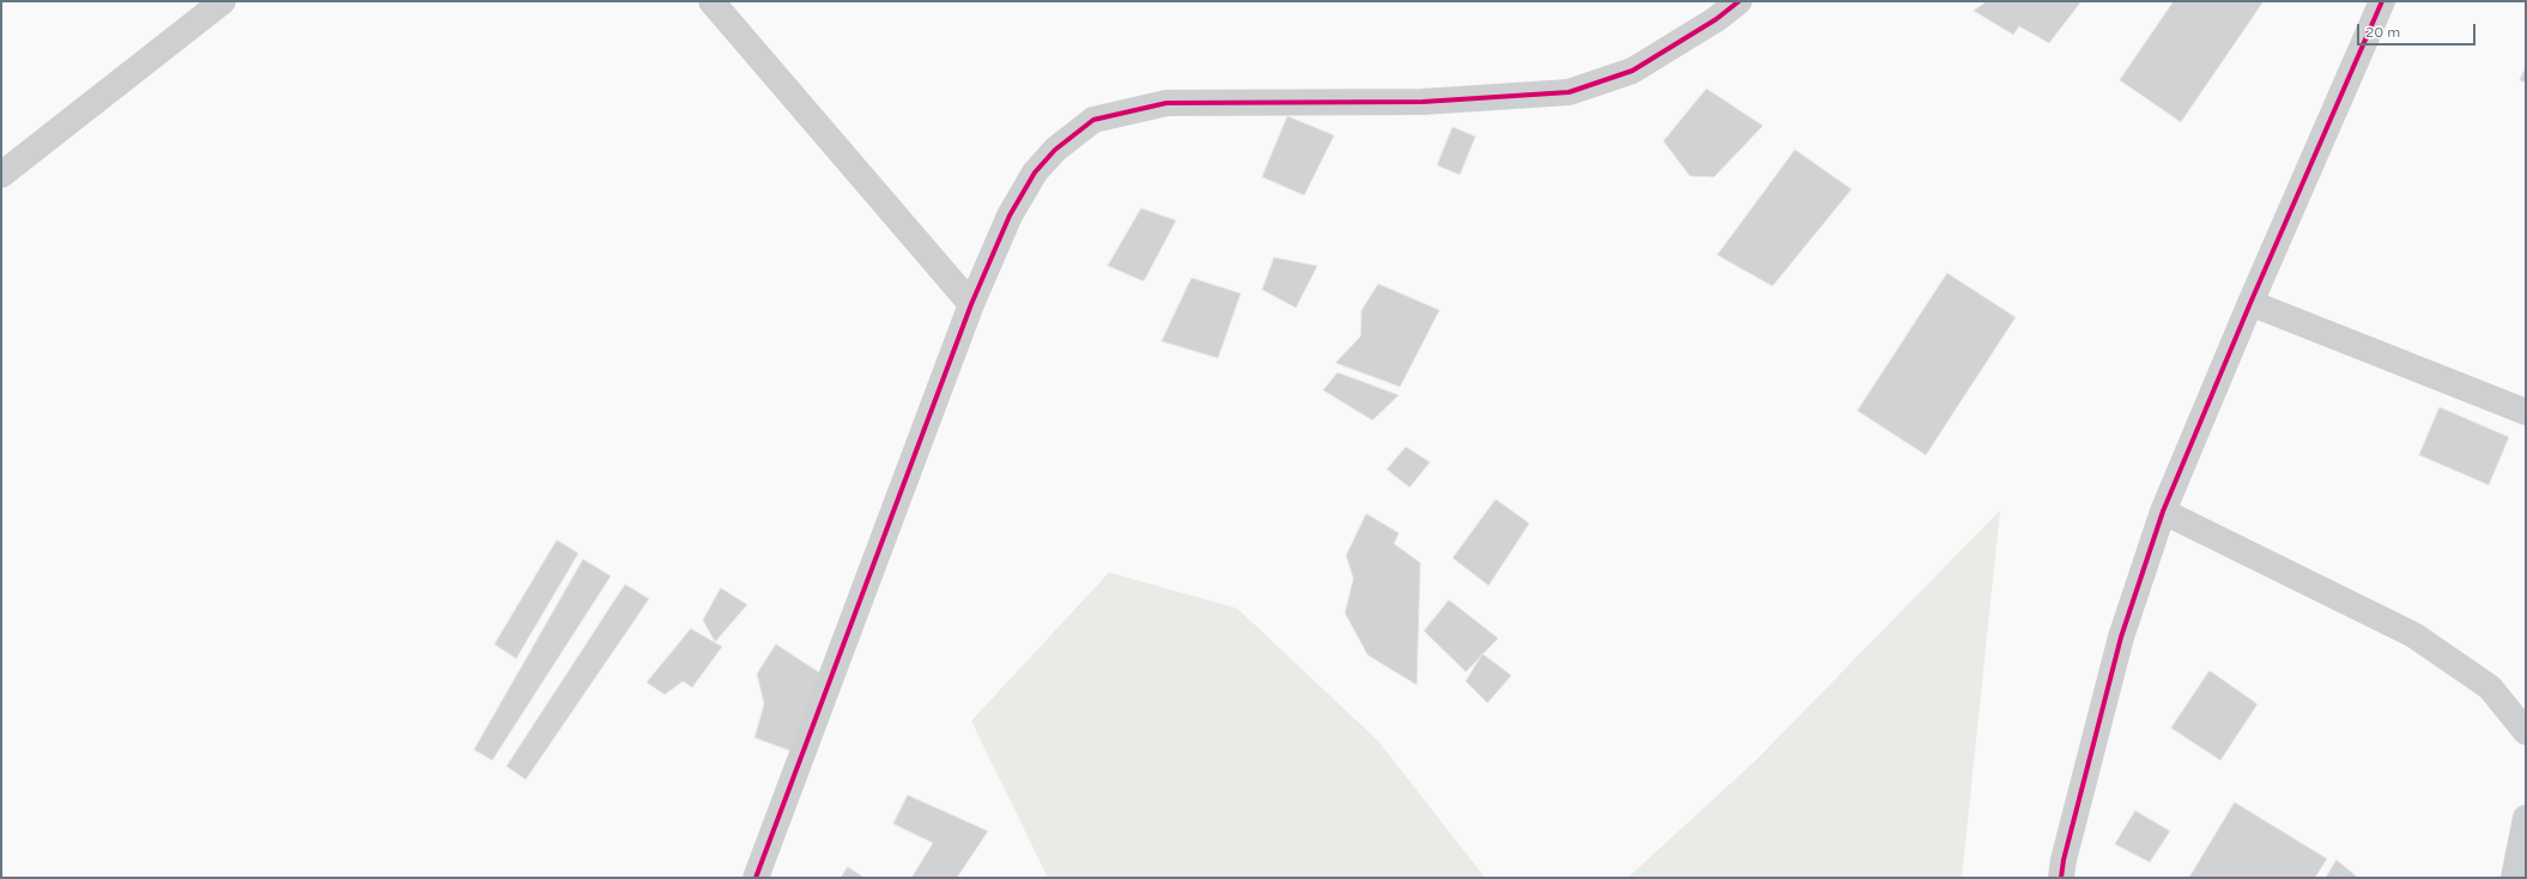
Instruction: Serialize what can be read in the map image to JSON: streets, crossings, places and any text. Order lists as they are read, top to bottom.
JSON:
{
  "scale_bar": "20 m"
}
